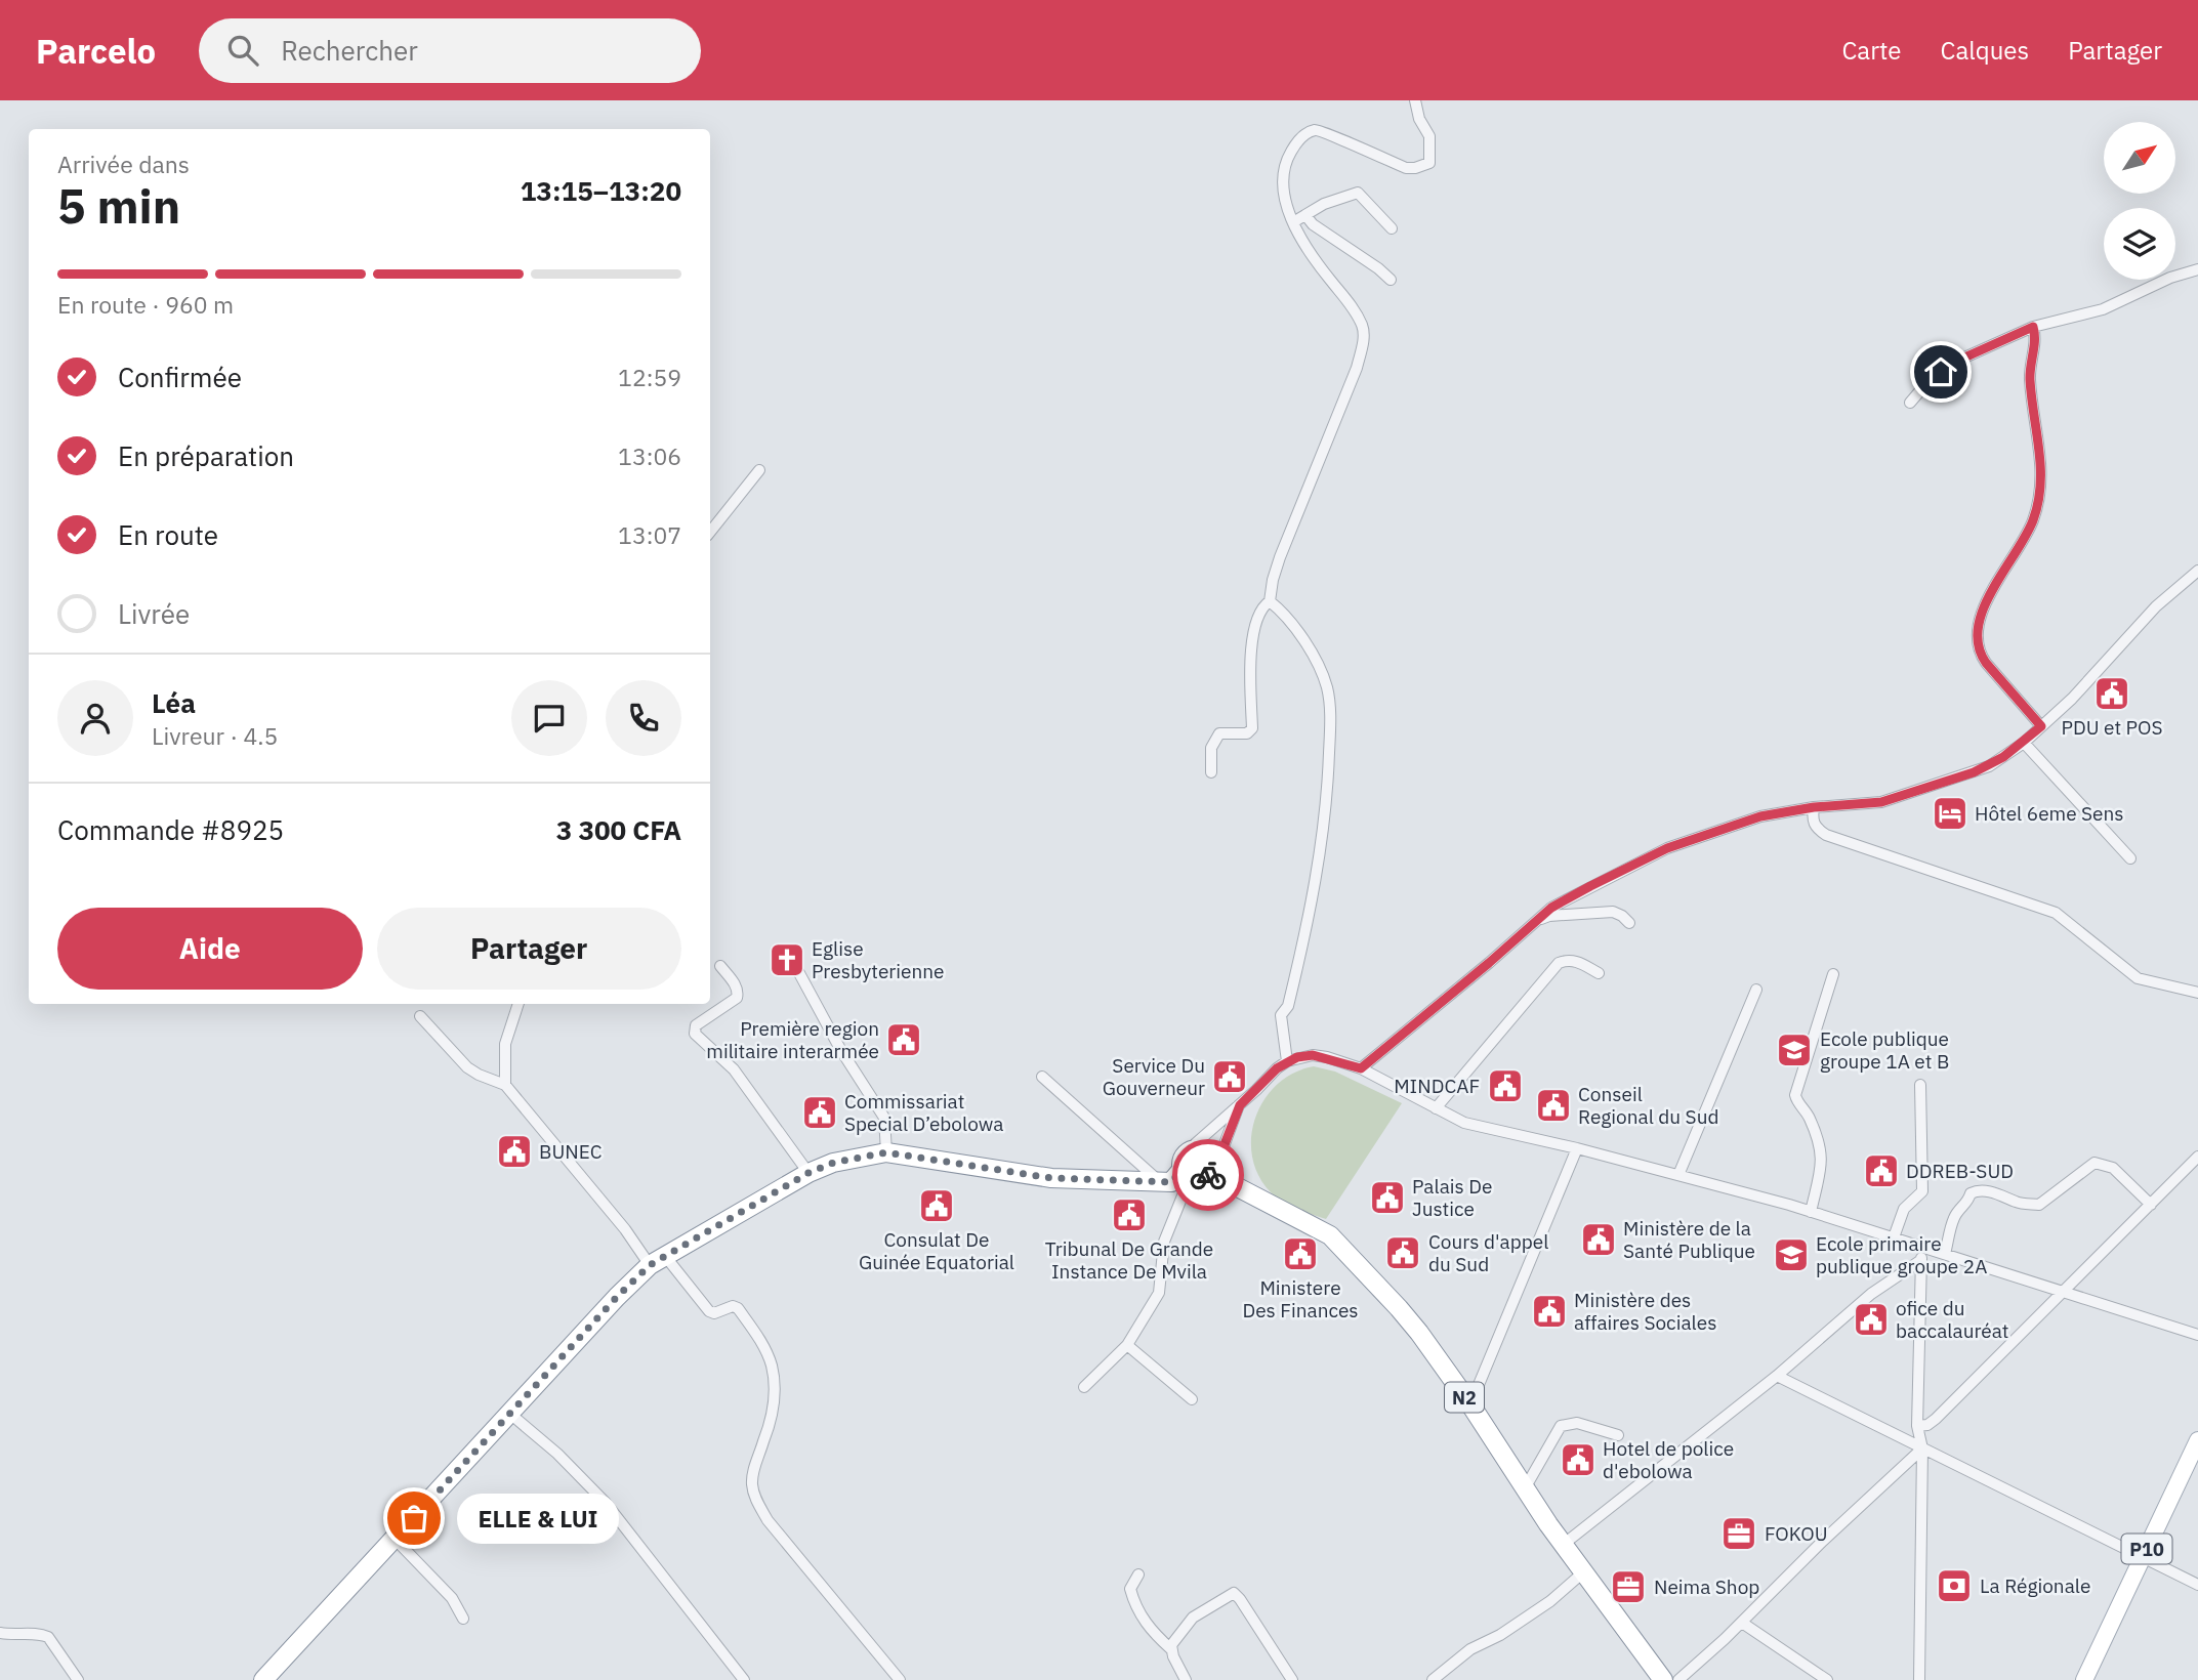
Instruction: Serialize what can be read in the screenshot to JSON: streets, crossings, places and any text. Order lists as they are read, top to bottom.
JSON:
{
  "streets": {
    "highway": ["N2"],
    "main road": ["P10"]
  },
  "places": {
    "public building": [
      "PDU et POS",
      "Première region militaire interarmée",
      "Service Du Gouverneur",
      "MINDCAF",
      "Conseil Regional du Sud",
      "Commissariat Special D’ebolowa",
      "BUNEC",
      "DDREB-SUD",
      "Palais De Justice",
      "Consulat De Guinée Equatorial",
      "Tribunal De Grande Instance De Mvila",
      "Ministère de la Santé Publique",
      "Cours d'appel du Sud",
      "Ministere Des Finances",
      "Ministère des affaires Sociales",
      "ofice du baccalauréat",
      "Hotel de police d'ebolowa"
    ],
    "hotel": ["Hôtel 6eme Sens"],
    "church": ["Eglise Presbyterienne"],
    "school or university": ["Ecole publique groupe 1A et B", "Ecole primaire publique groupe 2A"],
    "other": ["ELLE & LUI"],
    "office": ["FOKOU", "Neima Shop"],
    "bank": ["La Régionale"]
  },
  "north": "top right",
  "page": {
    "header": "Parcelo",
    "search": "Rechercher",
    "nav": ["Carte", "Calques", "Partager"],
    "heading": ["5 min", "Arrivée dans", "13:15–13:20"],
    "panel": [
      "Léa",
      "Livreur · 4.5",
      "Commande #8925",
      "3 300 CFA"
    ],
    "bar": "En route · 960 m",
    "list": [
      ["Confirmée", "12:59"],
      ["En préparation", "13:06"],
      ["En route", "13:07"],
      "Livrée"
    ],
    "buttons": ["Aide", "Partager"],
    "bubble": "ELLE & LUI"
  }
}
